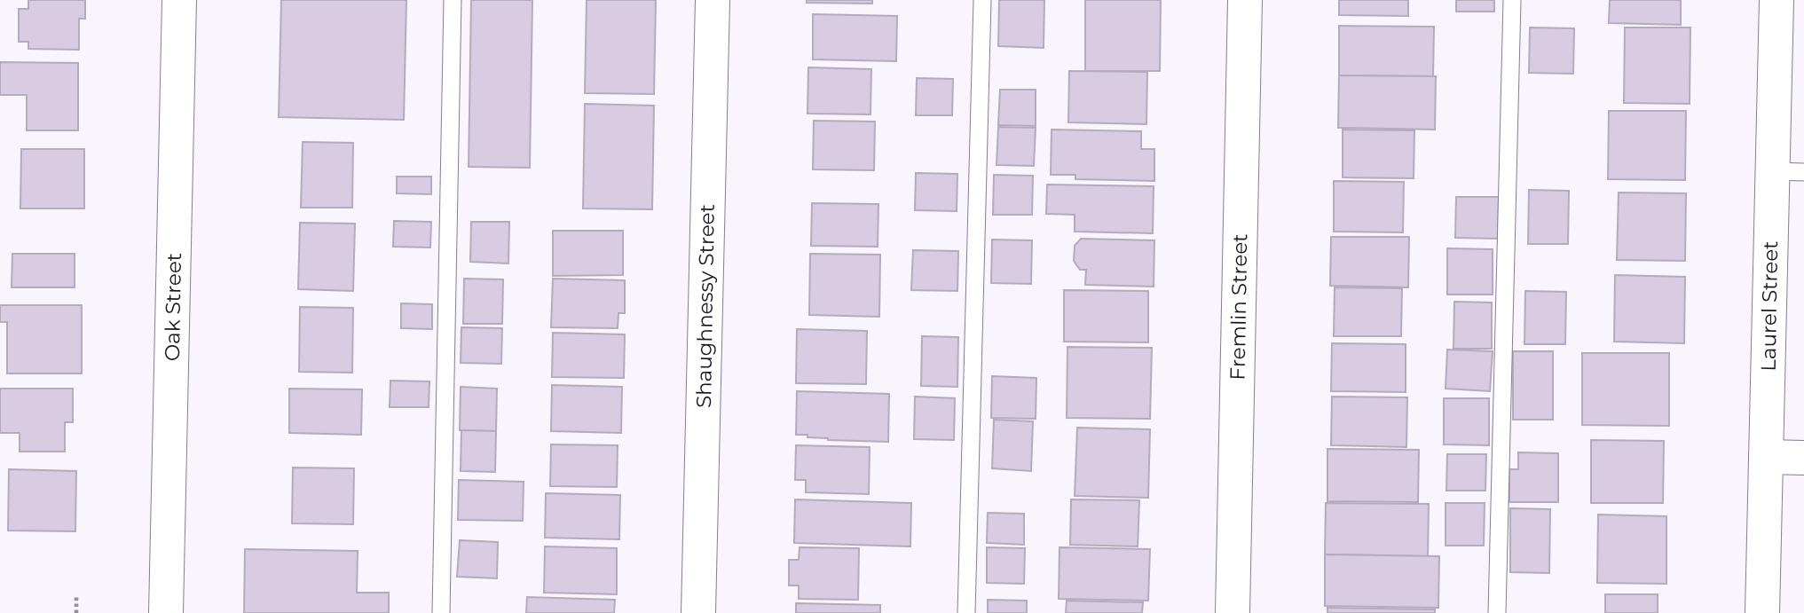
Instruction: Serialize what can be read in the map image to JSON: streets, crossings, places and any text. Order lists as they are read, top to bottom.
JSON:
{
  "streets": {
    "street": [
      "Shaughnessy Street",
      "Laurel Street",
      "Oak Street",
      "Fremlin Street"
    ]
  }
}
